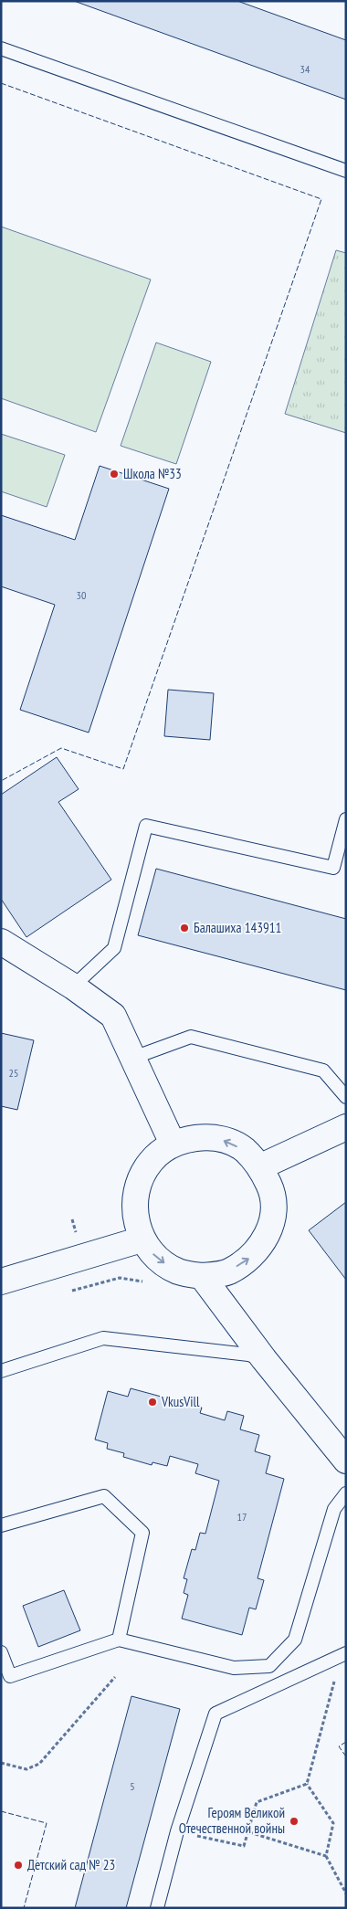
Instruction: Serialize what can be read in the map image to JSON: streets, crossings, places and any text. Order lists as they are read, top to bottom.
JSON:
{
  "places": [
    "Школа №33",
    "Балашиха 143911",
    "VkusVill",
    "Героям Великой Отечественной войны",
    "Детский сад № 23"
  ],
  "house_numbers": [
    "34",
    "30",
    "25",
    "17",
    "5"
  ]
}
